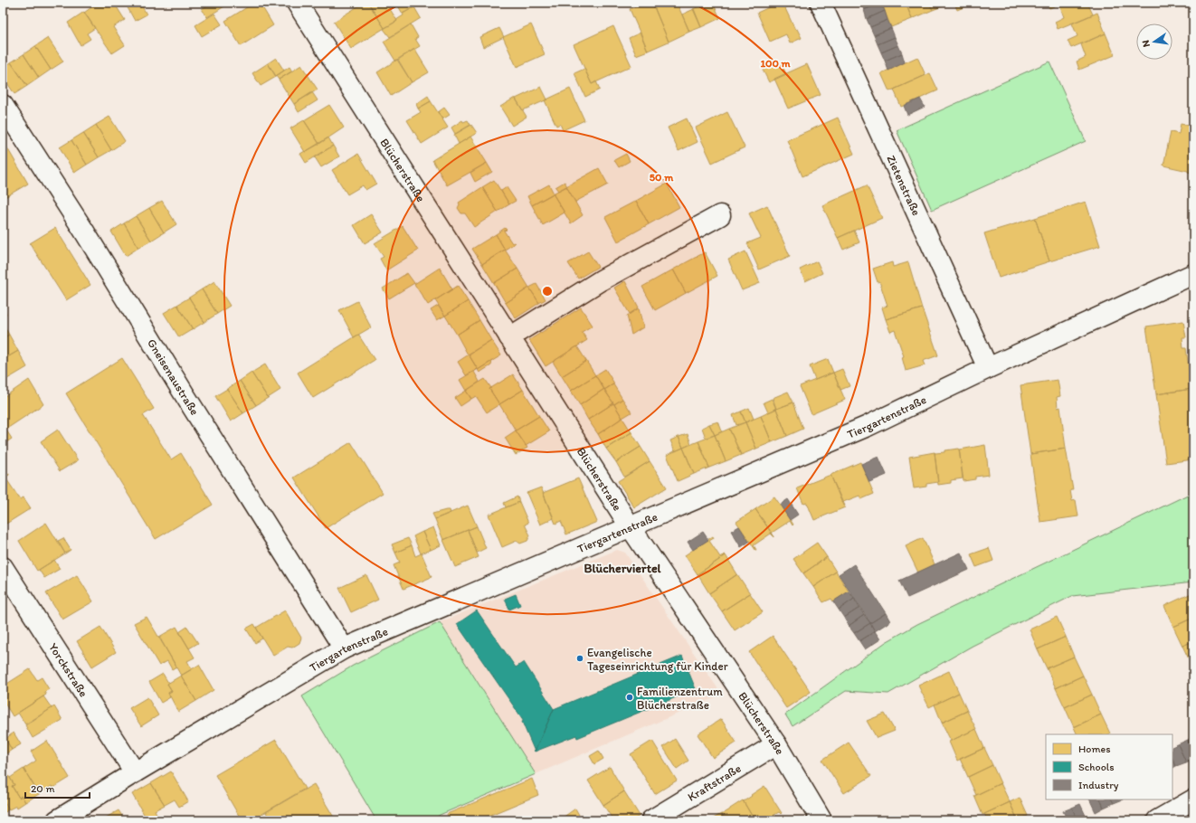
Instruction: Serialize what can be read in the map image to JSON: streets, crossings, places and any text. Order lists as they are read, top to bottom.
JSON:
{
  "streets": {
    "street": [
      "Blücherstraße",
      "Zietenstraße",
      "Gneisenaustraße",
      "Tiergartenstraße",
      "Yorckstraße",
      "Kraftstraße"
    ]
  },
  "crossings": [
    ["Blücherstraße", "Tiergartenstraße"],
    ["Blücherstraße", "Kraftstraße"],
    ["Zietenstraße", "Tiergartenstraße"],
    ["Gneisenaustraße", "Tiergartenstraße"],
    ["Tiergartenstraße", "Yorckstraße"]
  ],
  "districts": ["Blücherviertel"],
  "places": ["Evangelische Tageseinrichtung für Kinder", "Familienzentrum Blücherstraße"],
  "legend": ["Homes", "Schools", "Industry"],
  "scale_bar": "20 m",
  "north": "left",
  "rings": ["100 m", "50 m"]
}
